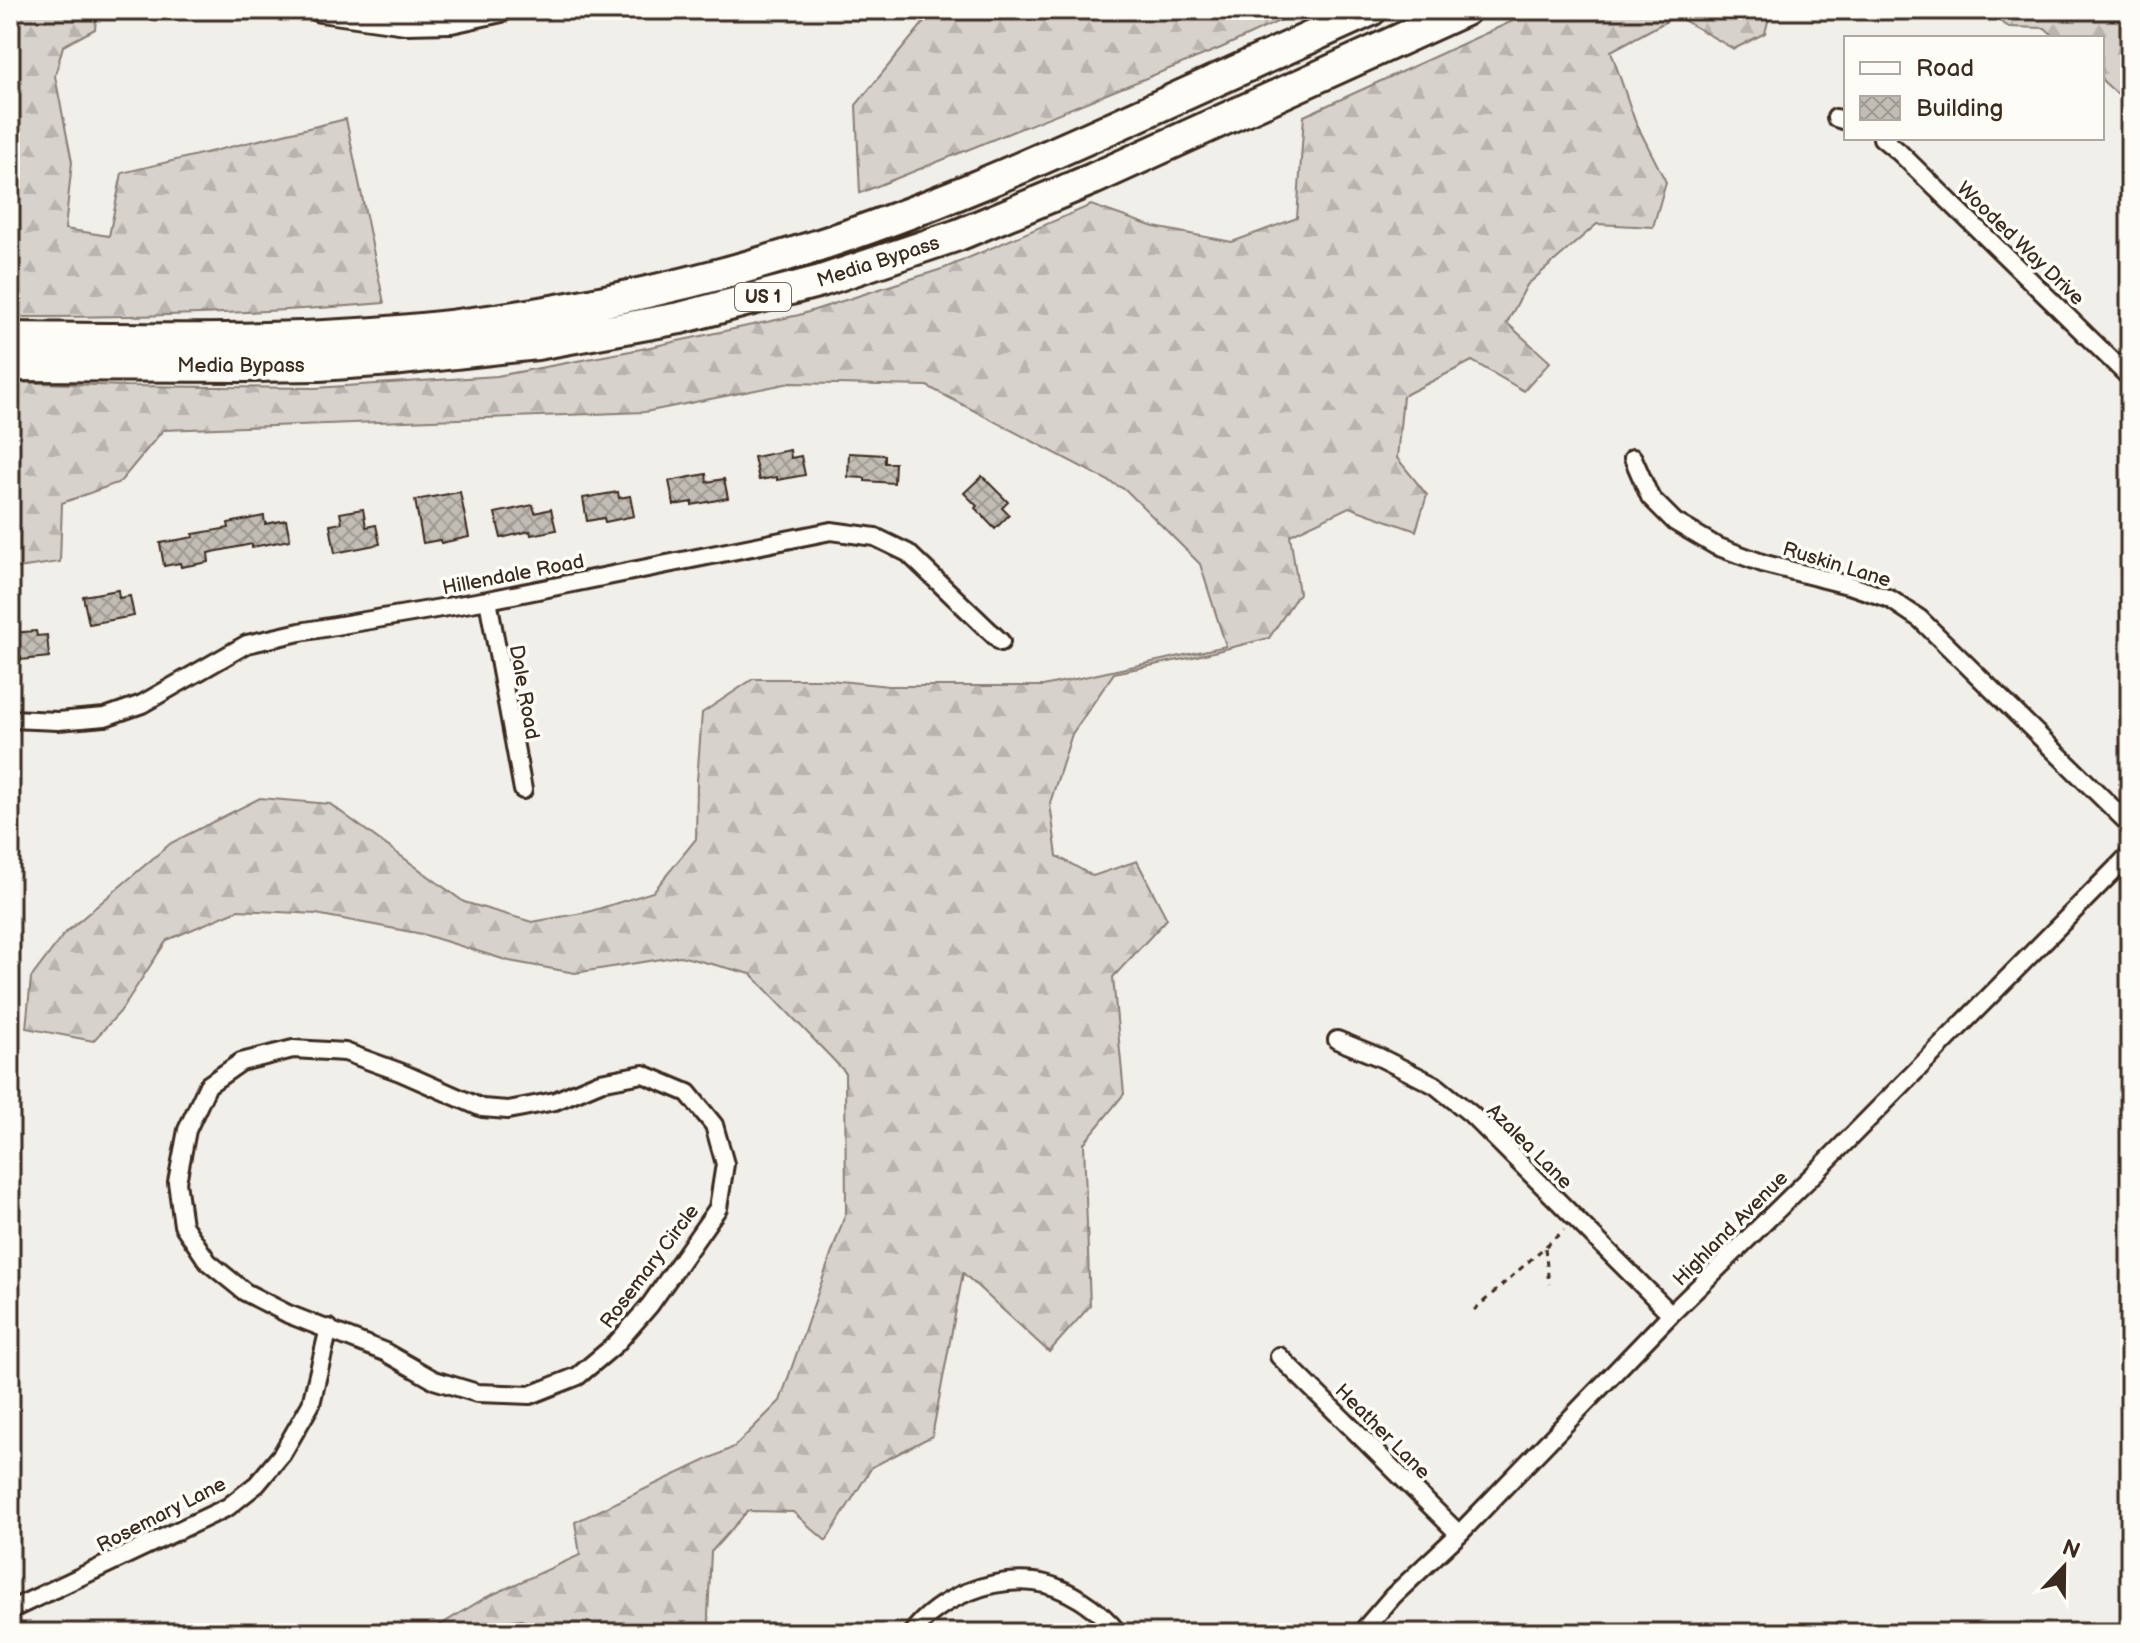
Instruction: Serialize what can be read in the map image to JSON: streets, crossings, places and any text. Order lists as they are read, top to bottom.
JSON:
{
  "streets": {
    "highway": ["Media Bypass", "US 1"],
    "street": [
      "Wooded Way Drive",
      "Ruskin Lane",
      "Hillendale Road",
      "Dale Road",
      "Azalea Lane",
      "Highland Avenue",
      "Rosemary Circle",
      "Heather Lane",
      "Rosemary Lane"
    ]
  },
  "crossings": [
    ["Hillendale Road", "Dale Road"],
    ["Azalea Lane", "Highland Avenue"],
    ["Highland Avenue", "Heather Lane"],
    ["Rosemary Circle", "Rosemary Lane"]
  ],
  "legend": ["Road", "Building"],
  "north": "top"
}
